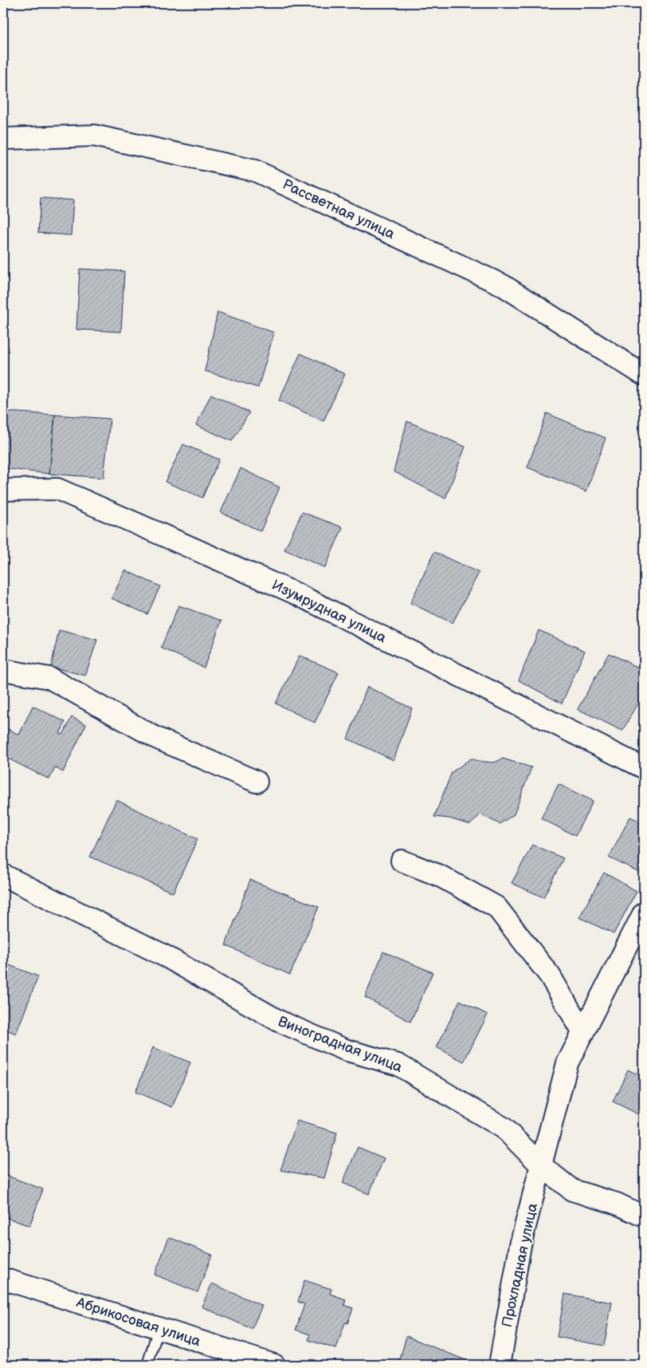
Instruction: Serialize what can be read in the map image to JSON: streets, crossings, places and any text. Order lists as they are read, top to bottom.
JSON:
{
  "streets": {
    "street": [
      "Рассветная улица",
      "Изумрудная улица",
      "Виноградная улица",
      "Прохладная улица",
      "Абрикосовая улица"
    ]
  },
  "crossings": [
    ["Виноградная улица", "Прохладная улица"]
  ]
}
